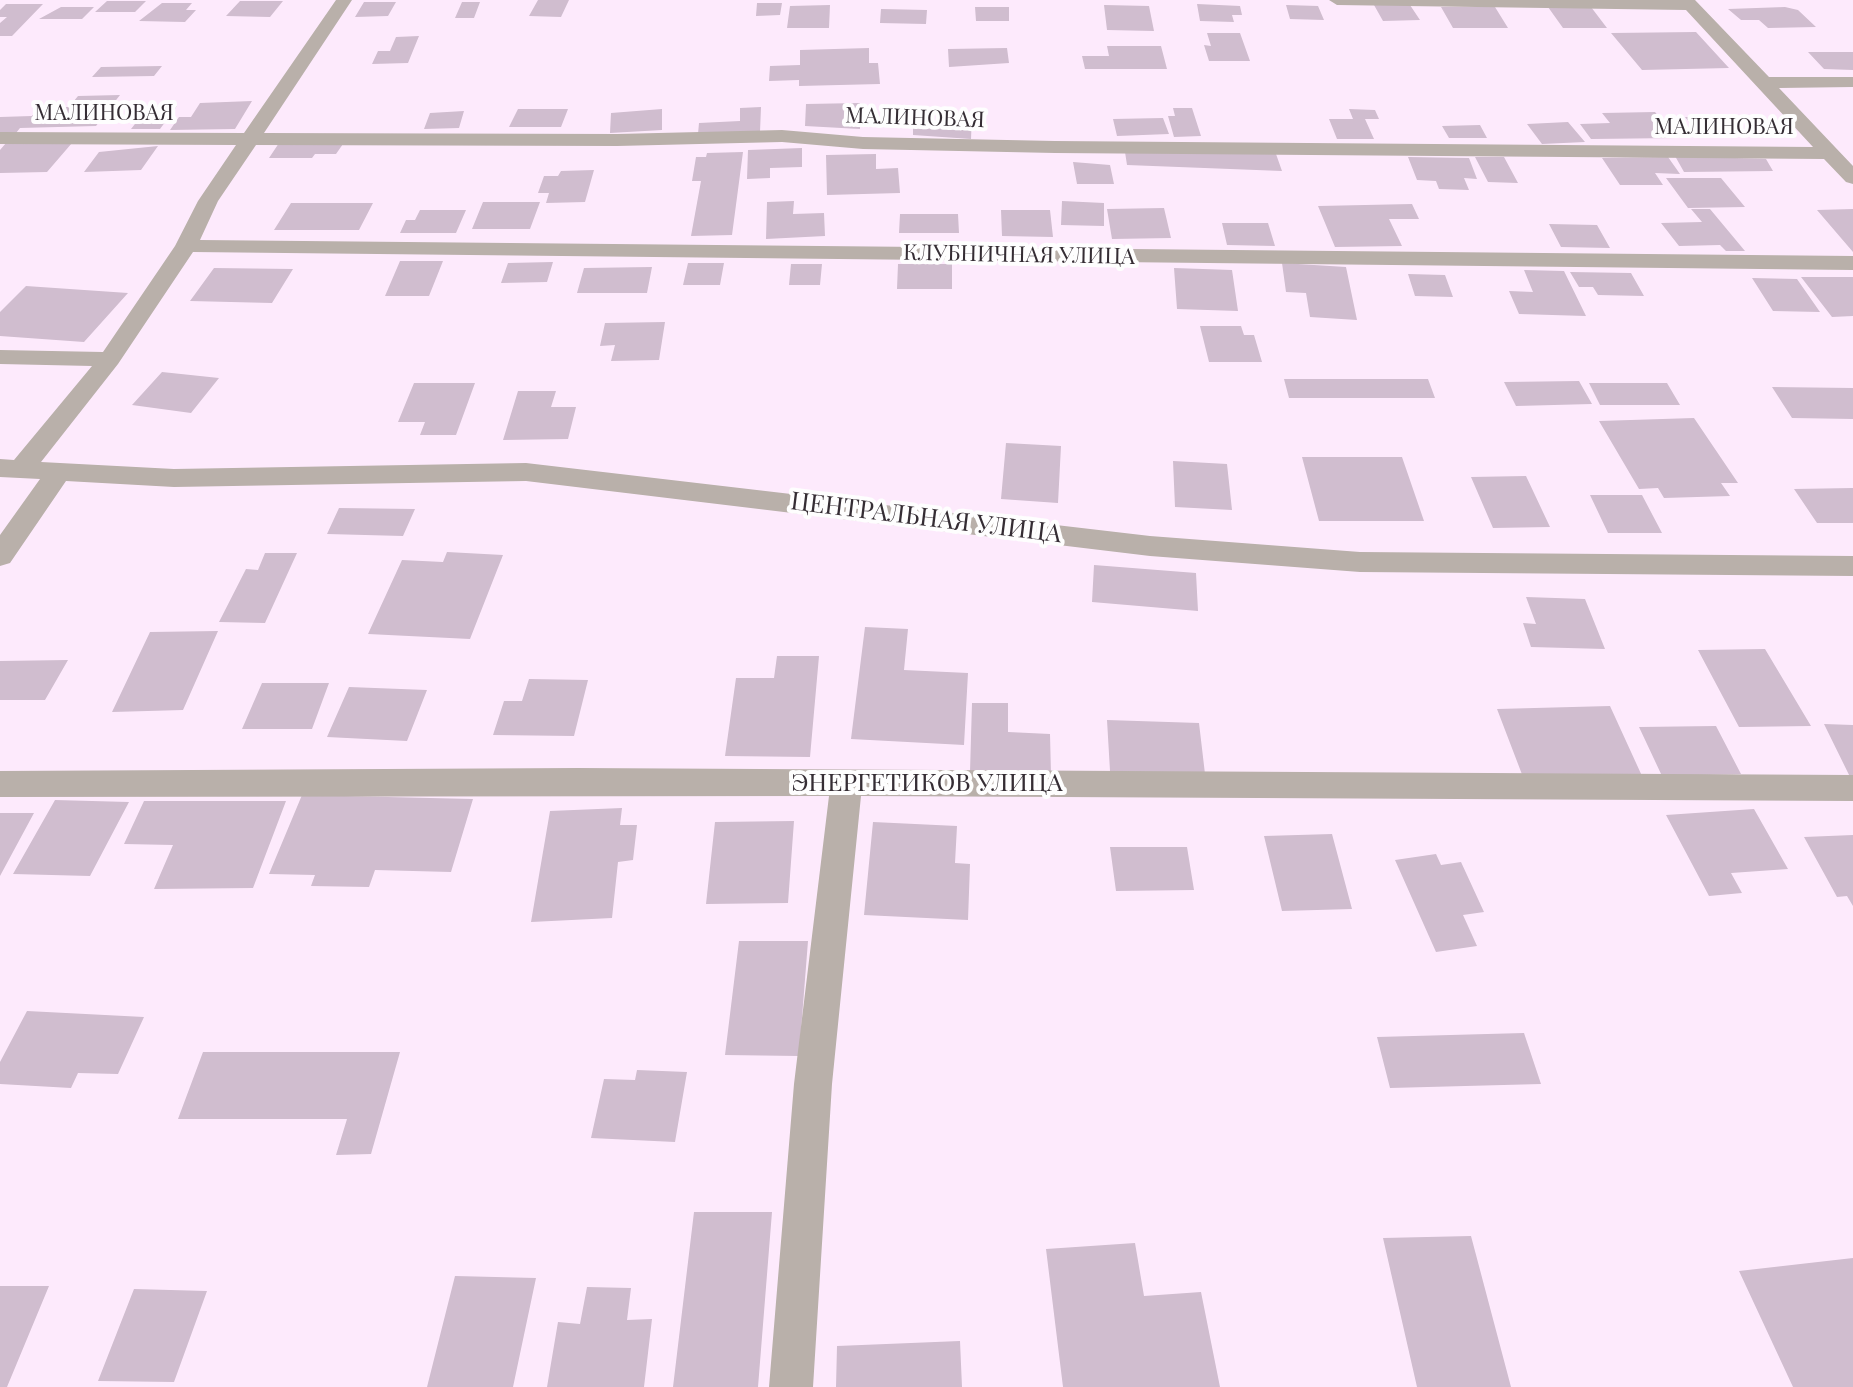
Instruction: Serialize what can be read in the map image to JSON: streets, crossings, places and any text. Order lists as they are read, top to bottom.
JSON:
{
  "streets": {
    "street": [
      "МАЛИНОВАЯ",
      "КЛУБНИЧНАЯ УЛИЦА",
      "ЦЕНТРАЛЬНАЯ УЛИЦА",
      "ЭНЕРГЕТИКОВ УЛИЦА"
    ]
  }
}
